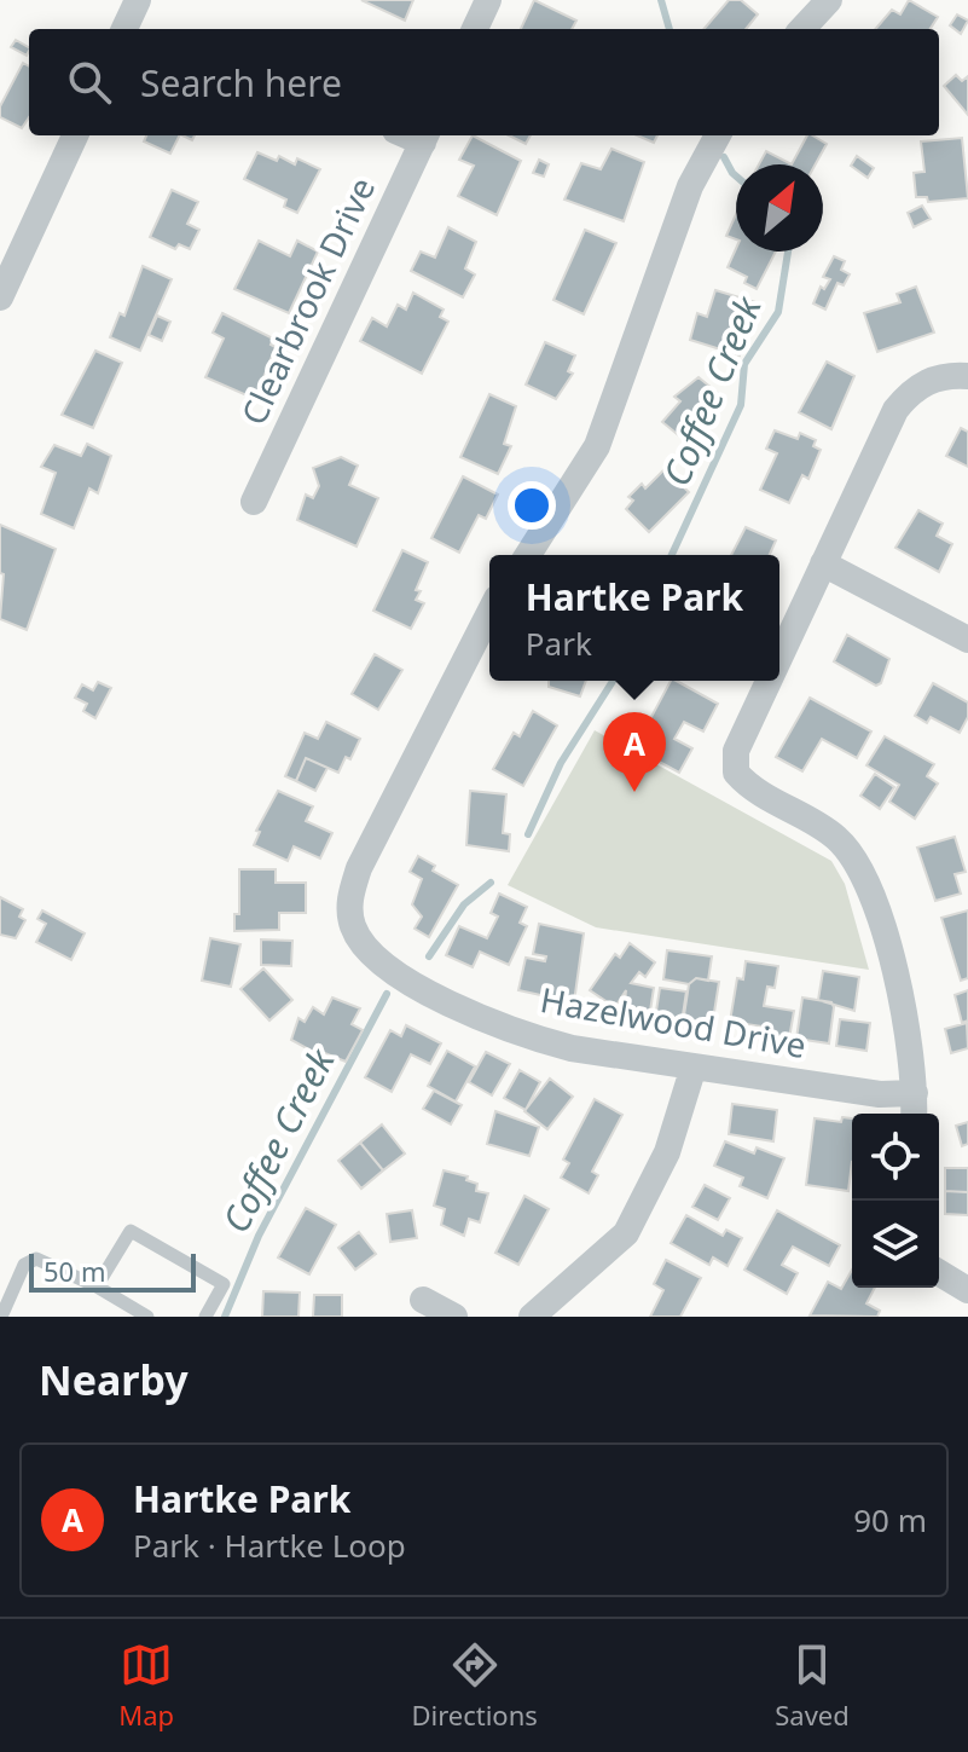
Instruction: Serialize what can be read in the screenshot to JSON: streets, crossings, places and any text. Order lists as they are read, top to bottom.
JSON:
{
  "streets": {
    "street": ["Clearbrook Drive", "Hazelwood Drive"]
  },
  "water": ["Coffee Creek"],
  "scale_bar": "50 m",
  "north": "top right",
  "page": {
    "search": "Search here",
    "popup": ["Hartke Park", "Park"],
    "pins": "A",
    "scale": "50 m",
    "heading": "Nearby",
    "list": [
      {
        "mark": "A",
        "name": "Hartke Park",
        "note": "Park · Hartke Loop",
        "value": "90 m"
      }
    ],
    "nav": ["Map", "Directions", "Saved"]
  }
}
